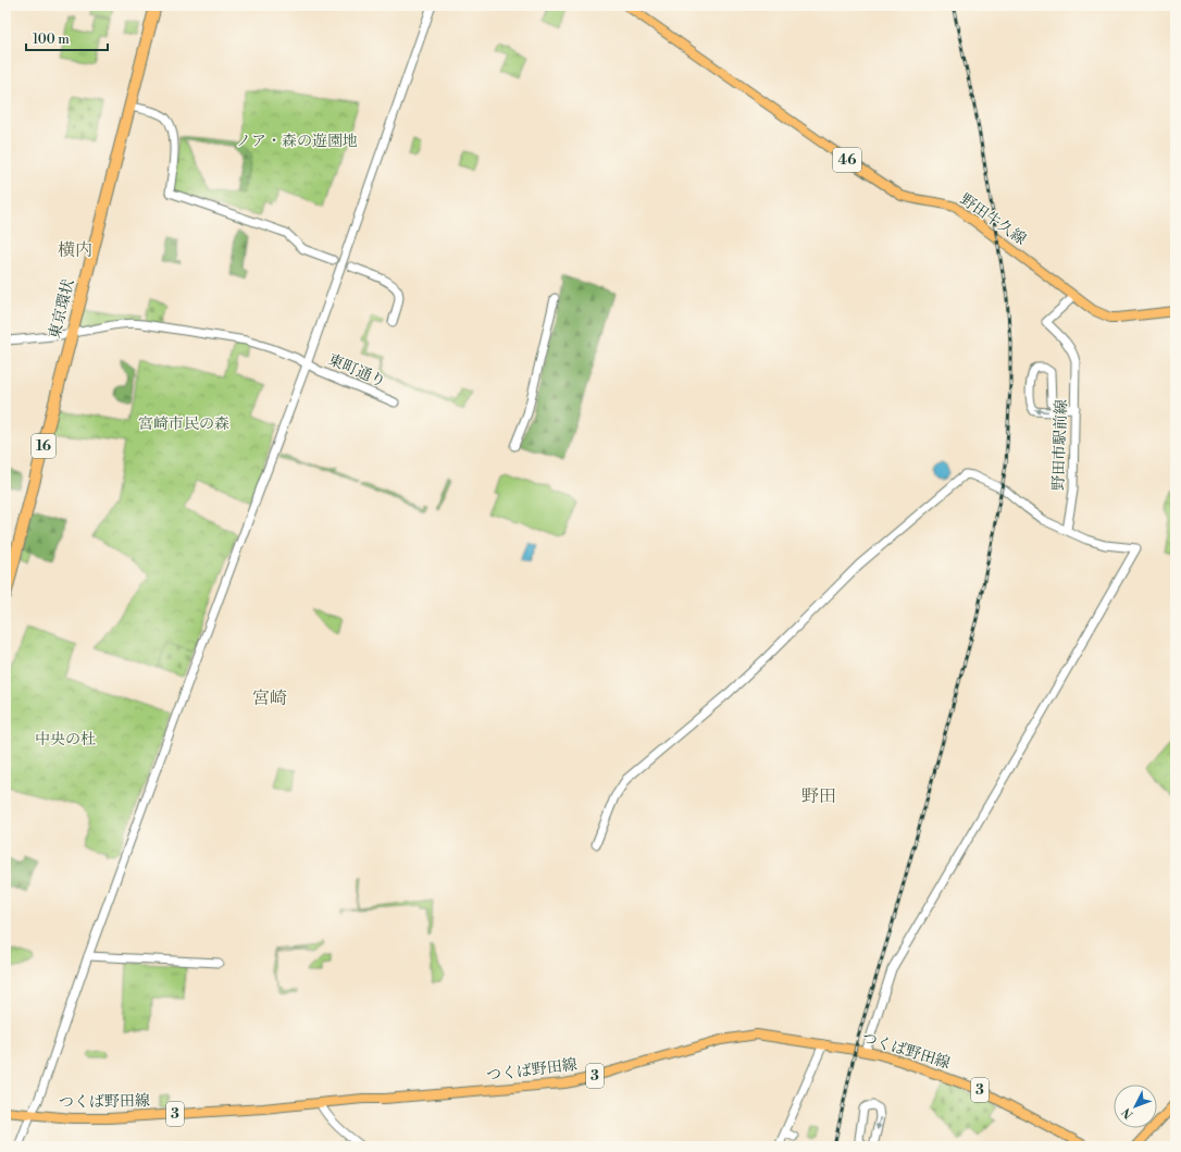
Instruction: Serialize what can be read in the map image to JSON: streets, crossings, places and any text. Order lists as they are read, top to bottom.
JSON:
{
  "streets": {
    "highway": ["東京環状", "16"],
    "main road": [
      "46",
      "野田牛久線",
      "つくば野田線",
      "3"
    ],
    "street": ["東町通り", "野田市駅前線"]
  },
  "crossings": [
    ["野田牛久線", "野田市駅前線"],
    ["東京環状", "東町通り"]
  ],
  "districts": ["横内", "宮崎", "野田"],
  "parks": ["ノア・森の遊園地", "宮崎市民の森", "中央の杜"],
  "scale_bar": "100 m",
  "north": "bottom left"
}
